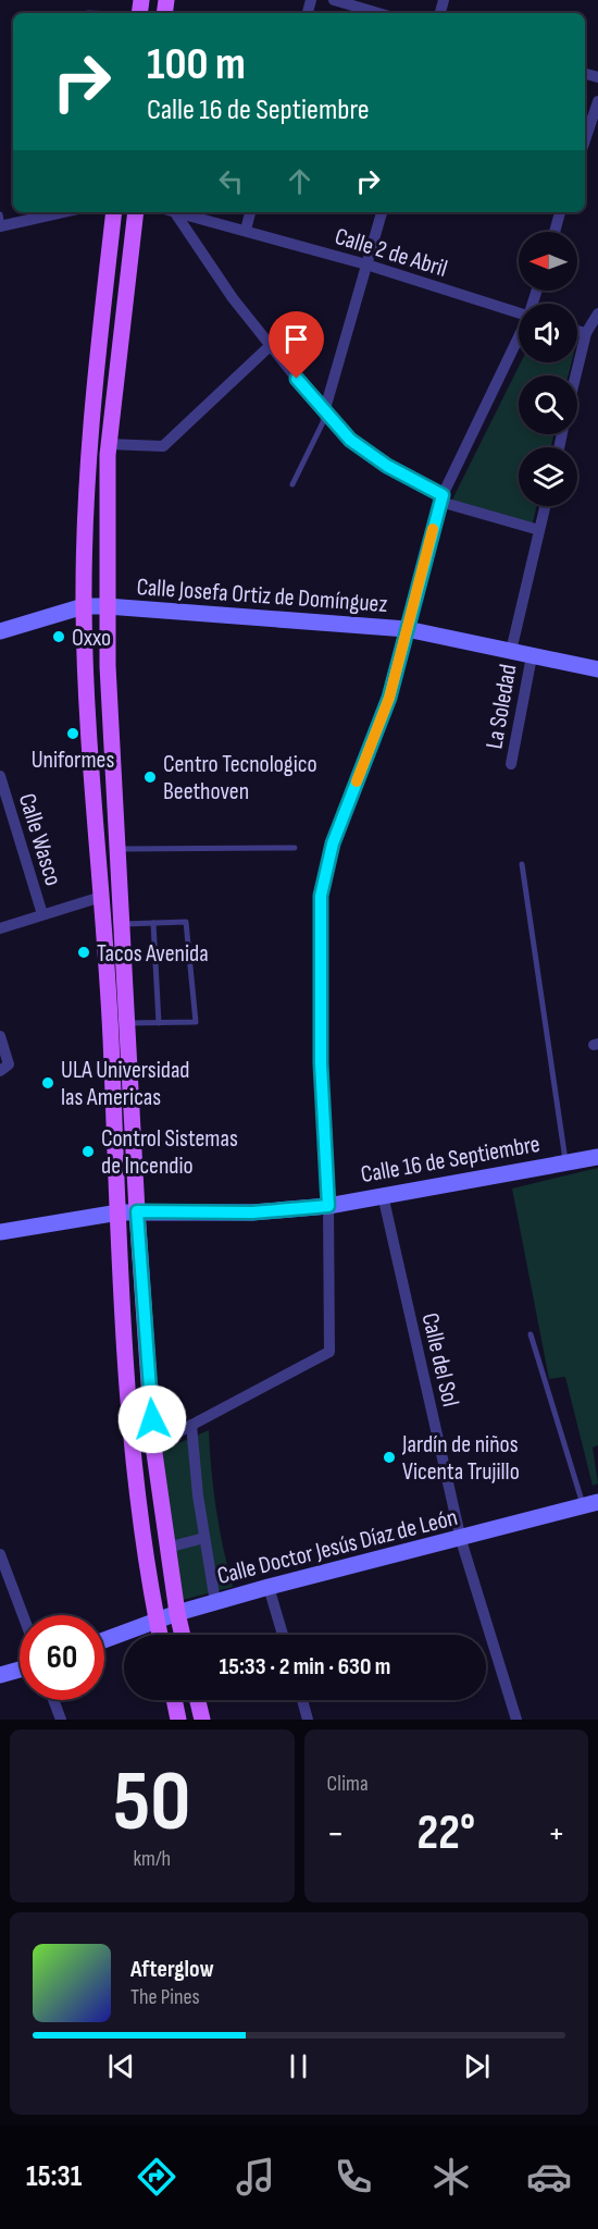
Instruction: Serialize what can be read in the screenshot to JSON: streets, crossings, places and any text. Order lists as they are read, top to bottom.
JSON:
{
  "streets": {
    "main road": ["Calle Josefa Ortiz de Domínguez", "Calle 16 de Septiembre", "Calle Doctor Jesús Díaz de León"],
    "street": [
      "Calle 2 de Abril",
      "La Soledad",
      "Calle Wasco",
      "Calle del Sol"
    ]
  },
  "crossings": [
    ["Calle Josefa Ortiz de Domínguez", "La Soledad"],
    ["Calle 16 de Septiembre", "Calle del Sol"],
    ["Calle del Sol", "Calle Doctor Jesús Díaz de León"]
  ],
  "places": [
    "Oxxo",
    "Uniformes",
    "Centro Tecnologico Beethoven",
    "Tacos Avenida",
    "ULA Universidad las Americas",
    "Control Sistemas de Incendio",
    "Jardín de niños Vicenta Trujillo"
  ],
  "north": "left",
  "page": {
    "turn": ["100 m", "Calle 16 de Septiembre"],
    "limit": "60",
    "trip": "15:33 · 2 min · 630 m",
    "tile": [
      ["50", "km/h"],
      "Clima"
    ],
    "heat": ["−", "22°", "+"],
    "song": ["Afterglow", "The Pines"],
    "tabs": "15:31"
  }
}
